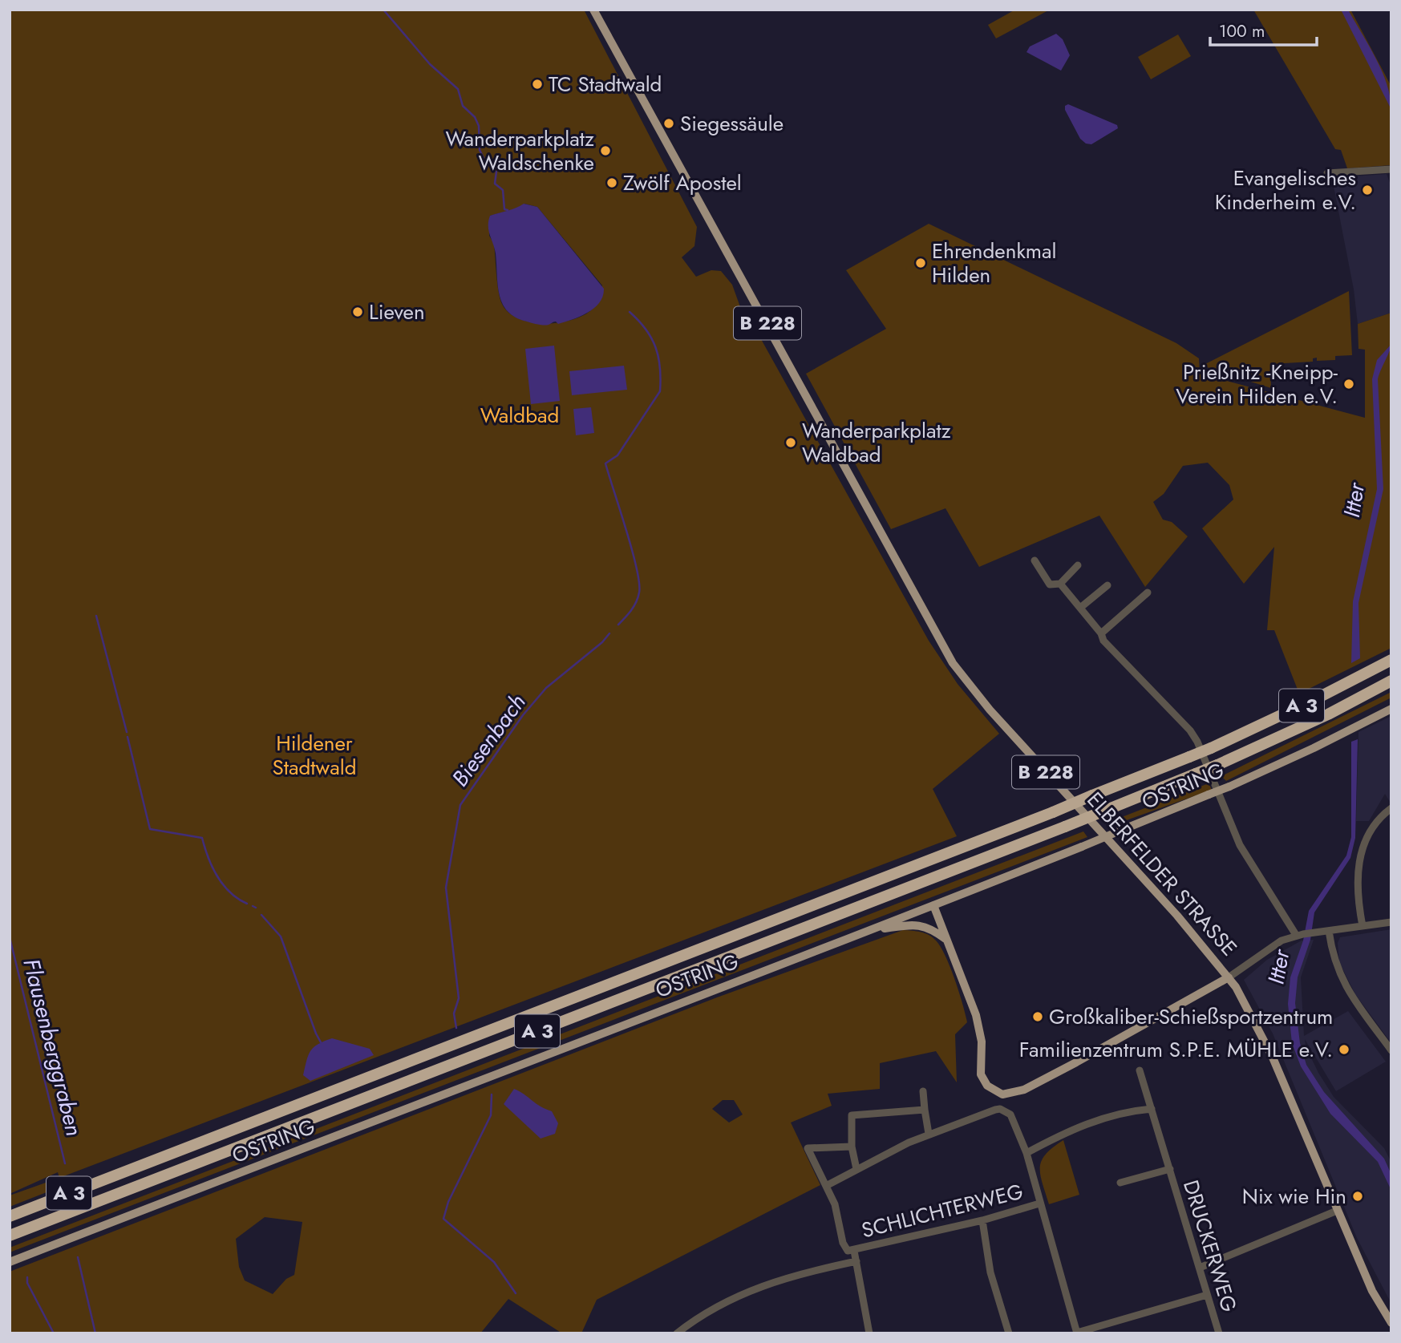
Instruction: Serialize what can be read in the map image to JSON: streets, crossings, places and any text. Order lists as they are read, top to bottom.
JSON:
{
  "streets": {
    "highway": ["A 3"],
    "main road": ["B 228", "OSTRING", "ELBERFELDER STRASSE"],
    "street": ["SCHLICHTERWEG", "DRUCKERWEG"]
  },
  "water": ["Itter", "Biesenbach", "Flausenberggraben"],
  "parks": ["Waldbad", "Hildener Stadtwald"],
  "places": [
    "TC Stadtwald",
    "Siegessäule",
    "Wanderparkplatz Waldschenke",
    "Zwölf Apostel",
    "Evangelisches Kinderheim e.V.",
    "Ehrendenkmal Hilden",
    "Lieven",
    "Prießnitz -Kneipp- Verein Hilden e.V.",
    "Wanderparkplatz Waldbad",
    "Großkaliber-Schießsportzentrum",
    "Familienzentrum S.P.E. MÜHLE e.V.",
    "Nix wie Hin"
  ],
  "scale_bar": "100 m"
}
